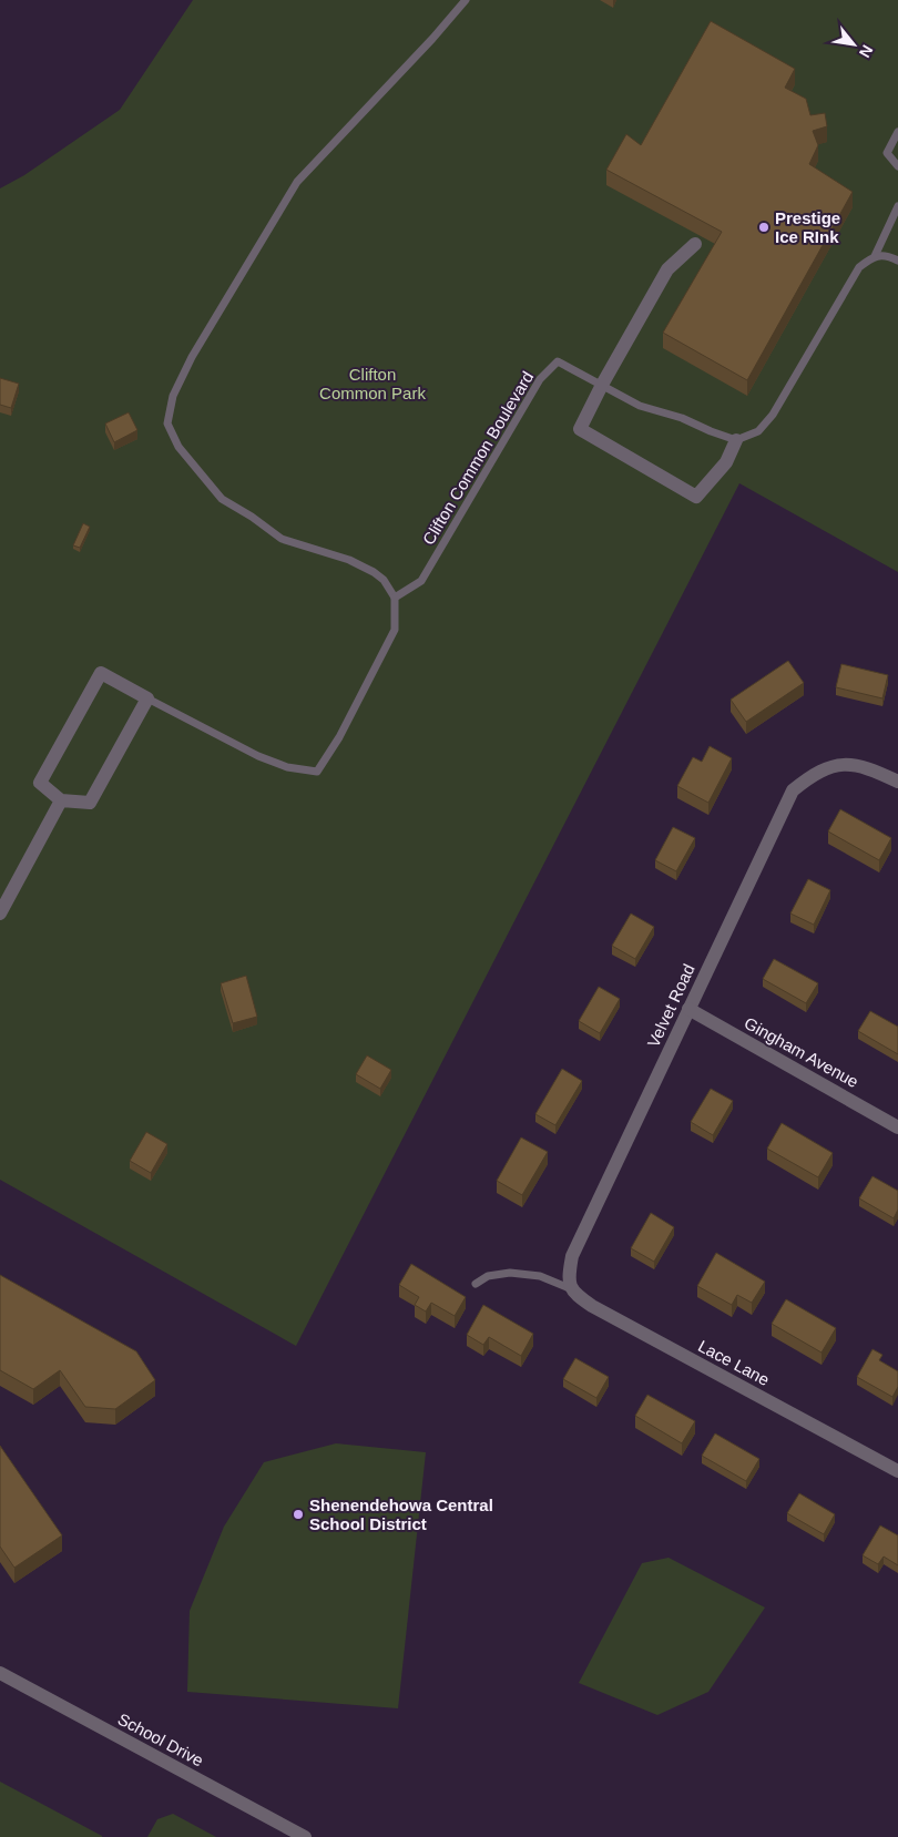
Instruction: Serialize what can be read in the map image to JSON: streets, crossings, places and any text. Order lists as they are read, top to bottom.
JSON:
{
  "streets": {
    "street": [
      "Velvet Road",
      "Gingham Avenue",
      "Lace Lane",
      "School Drive"
    ],
    "lane": ["Clifton Common Boulevard"]
  },
  "crossings": [
    ["Velvet Road", "Gingham Avenue"],
    ["Velvet Road", "Lace Lane"]
  ],
  "parks": ["Clifton Common Park"],
  "places": ["Prestige Ice RInk", "Shenendehowa Central School District"],
  "north": "bottom right"
}
